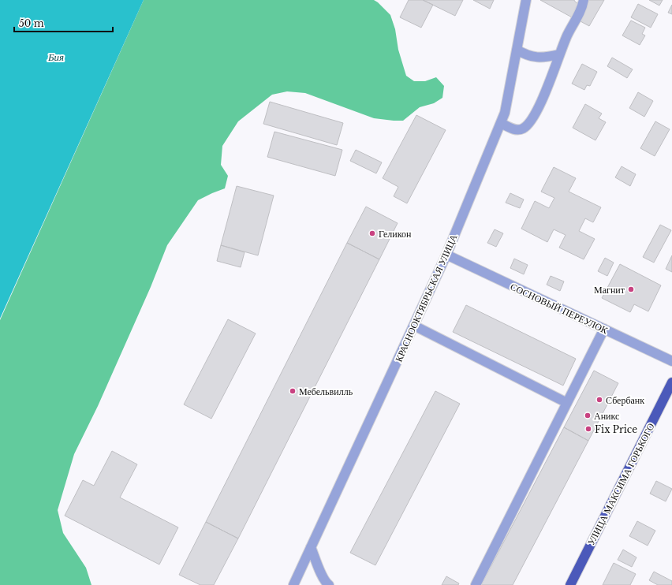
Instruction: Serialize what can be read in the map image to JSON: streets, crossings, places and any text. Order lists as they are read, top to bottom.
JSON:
{
  "streets": {
    "main road": ["УЛИЦА МАКСИМА ГОРЬКОГО"],
    "street": ["КРАСНООКТЯБРЬСКАЯ УЛИЦА", "СОСНОВЫЙ ПЕРЕУЛОК"]
  },
  "crossings": [
    ["КРАСНООКТЯБРЬСКАЯ УЛИЦА", "СОСНОВЫЙ ПЕРЕУЛОК"]
  ],
  "water": ["Бия"],
  "places": [
    "Геликон",
    "Магнит",
    "Мебельвилль",
    "Сбербанк",
    "Аникс",
    "Fix Price"
  ],
  "scale_bar": "50 m"
}
